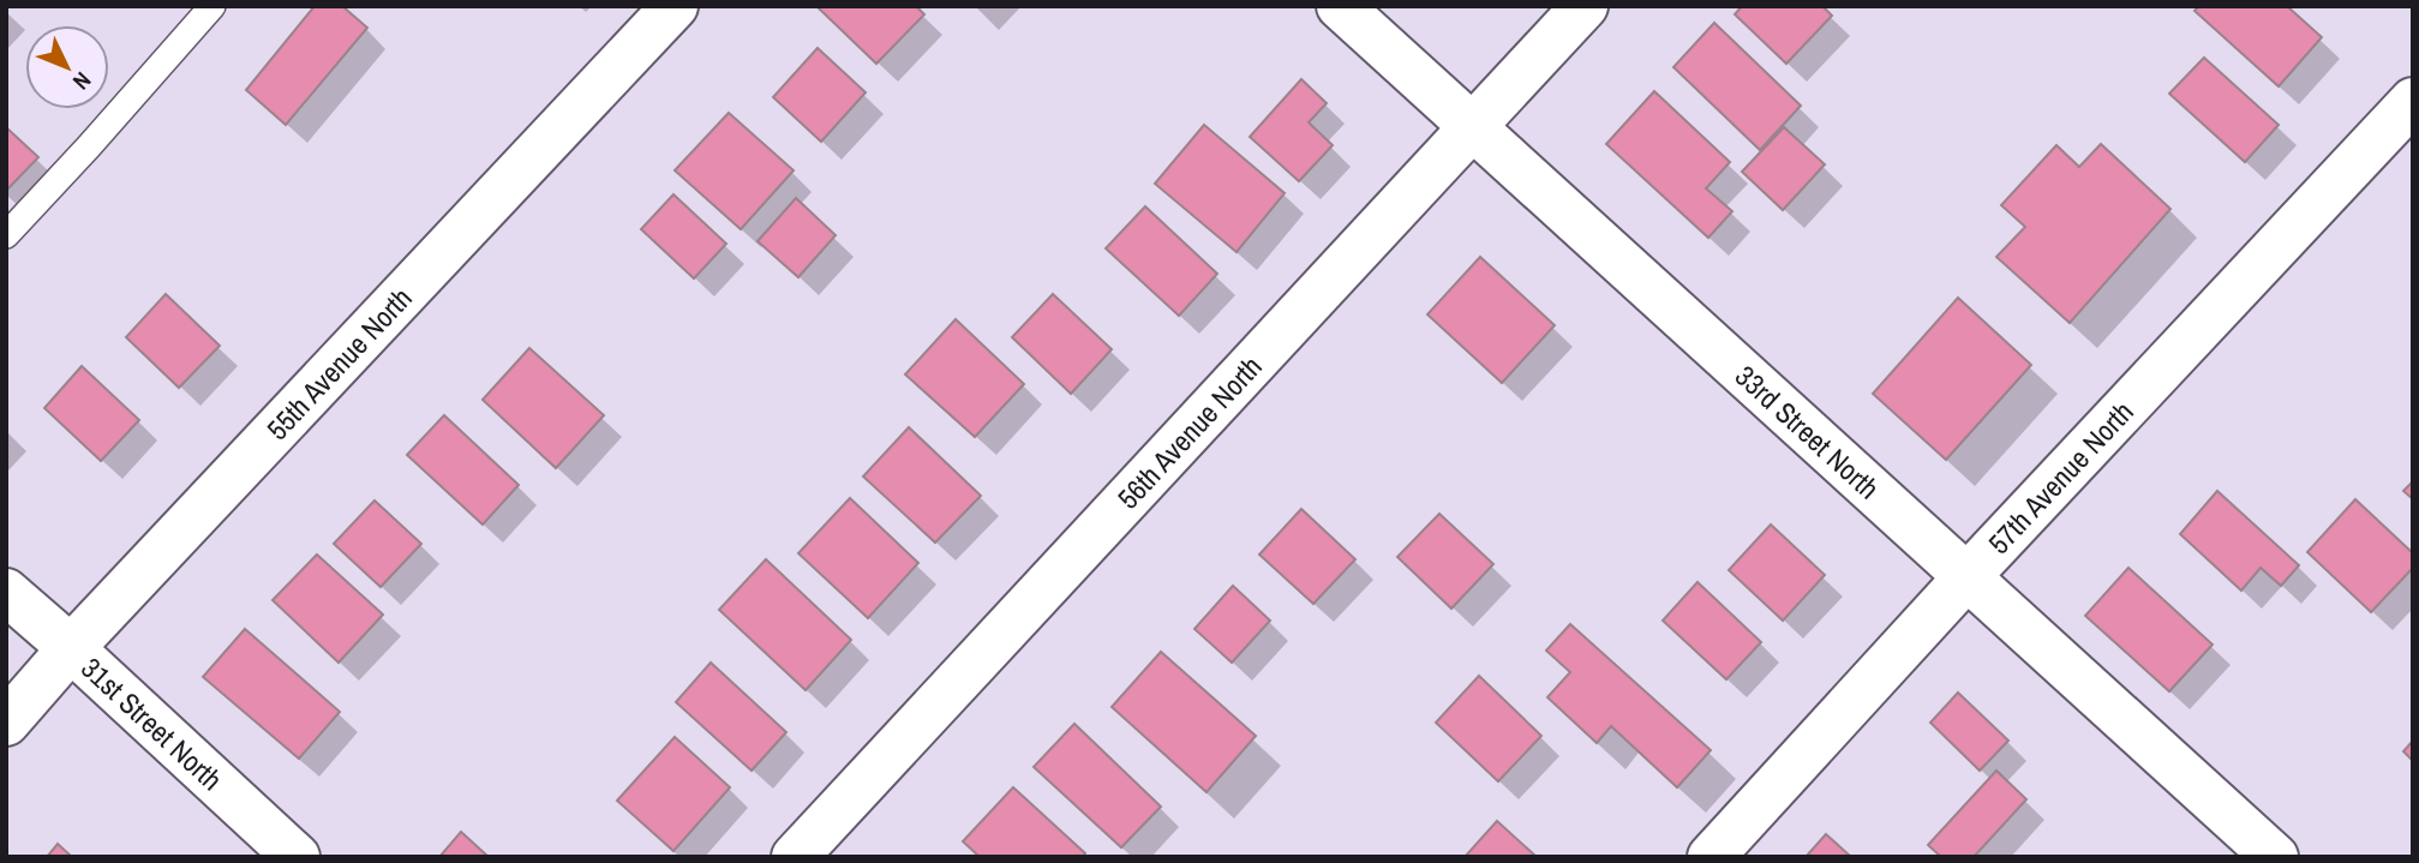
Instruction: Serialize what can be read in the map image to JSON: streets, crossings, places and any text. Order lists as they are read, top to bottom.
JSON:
{
  "streets": {
    "street": [
      "55th Avenue North",
      "33rd Street North",
      "56th Avenue North",
      "57th Avenue North",
      "31st Street North"
    ]
  },
  "crossings": [
    ["55th Avenue North", "31st Street North"],
    ["33rd Street North", "56th Avenue North"],
    ["33rd Street North", "57th Avenue North"]
  ],
  "north": "bottom right"
}
